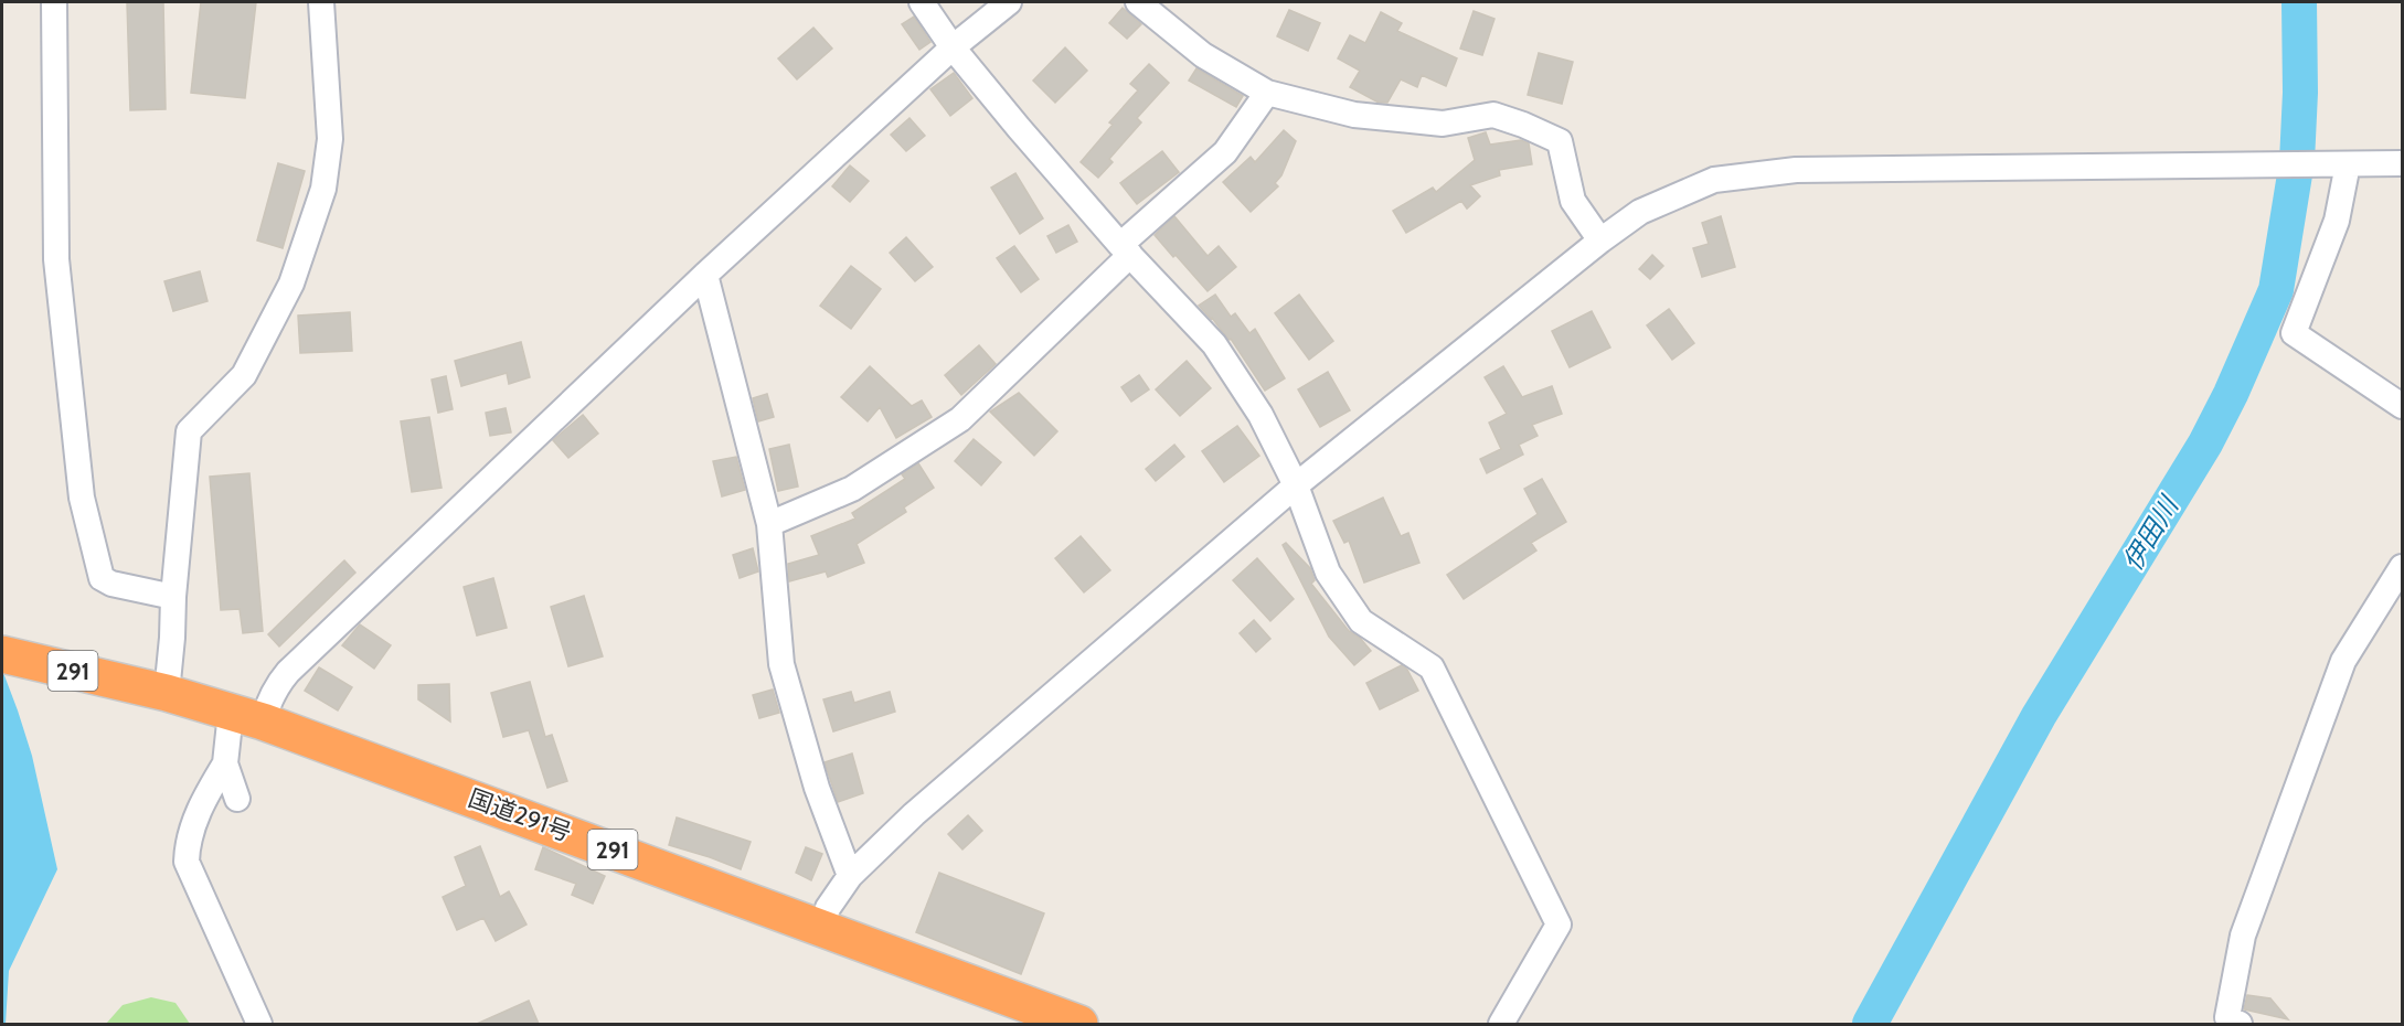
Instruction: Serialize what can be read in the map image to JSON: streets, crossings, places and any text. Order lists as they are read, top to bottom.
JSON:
{
  "streets": {
    "highway": ["291", "国道291号"]
  },
  "crossings": [
    ["291", "国道291号"]
  ],
  "water": ["伊田川"]
}
